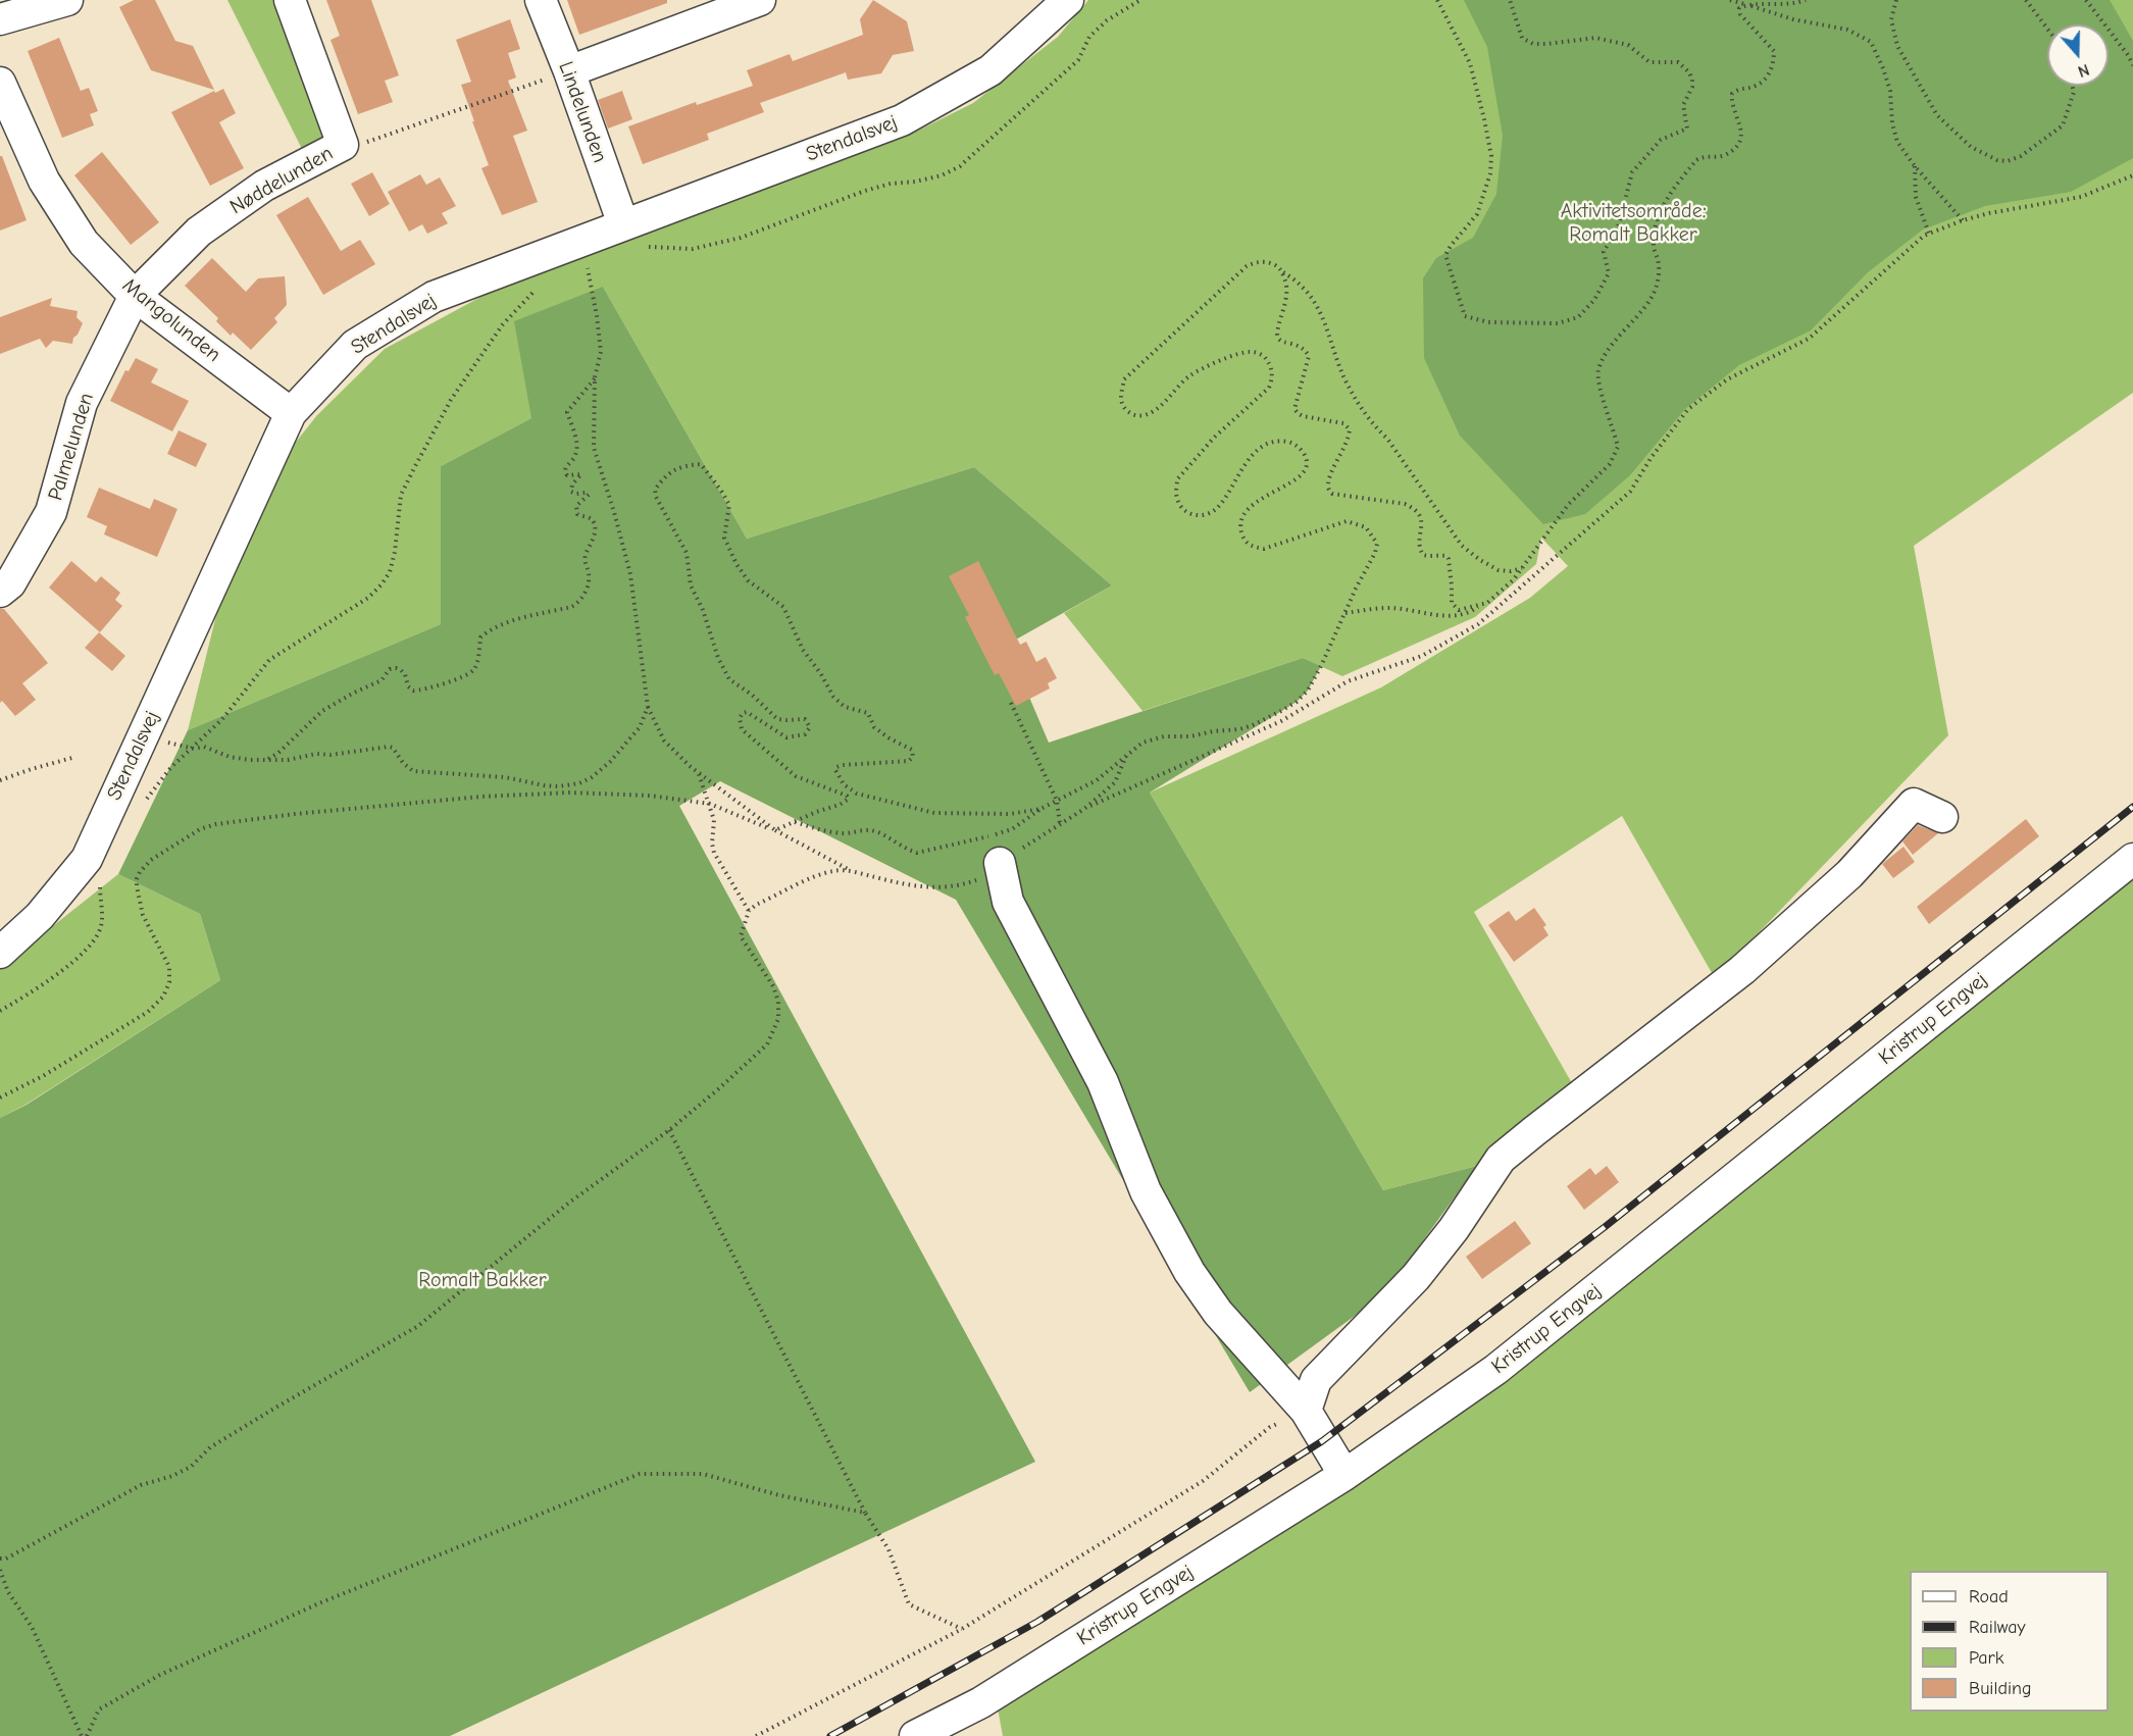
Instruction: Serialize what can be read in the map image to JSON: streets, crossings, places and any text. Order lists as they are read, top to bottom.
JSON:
{
  "streets": {
    "street": [
      "Lindelunden",
      "Stendalsvej",
      "Nøddelunden",
      "Mangolunden",
      "Palmelunden",
      "Kristrup Engvej"
    ]
  },
  "crossings": [
    ["Lindelunden", "Stendalsvej"],
    ["Stendalsvej", "Mangolunden"],
    ["Nøddelunden", "Mangolunden"],
    ["Nøddelunden", "Palmelunden"],
    ["Mangolunden", "Palmelunden"]
  ],
  "parks": ["Aktivitetsområde: Romalt Bakker", "Romalt Bakker"],
  "legend": [
    "Road",
    "Railway",
    "Park",
    "Building"
  ],
  "north": "bottom"
}
